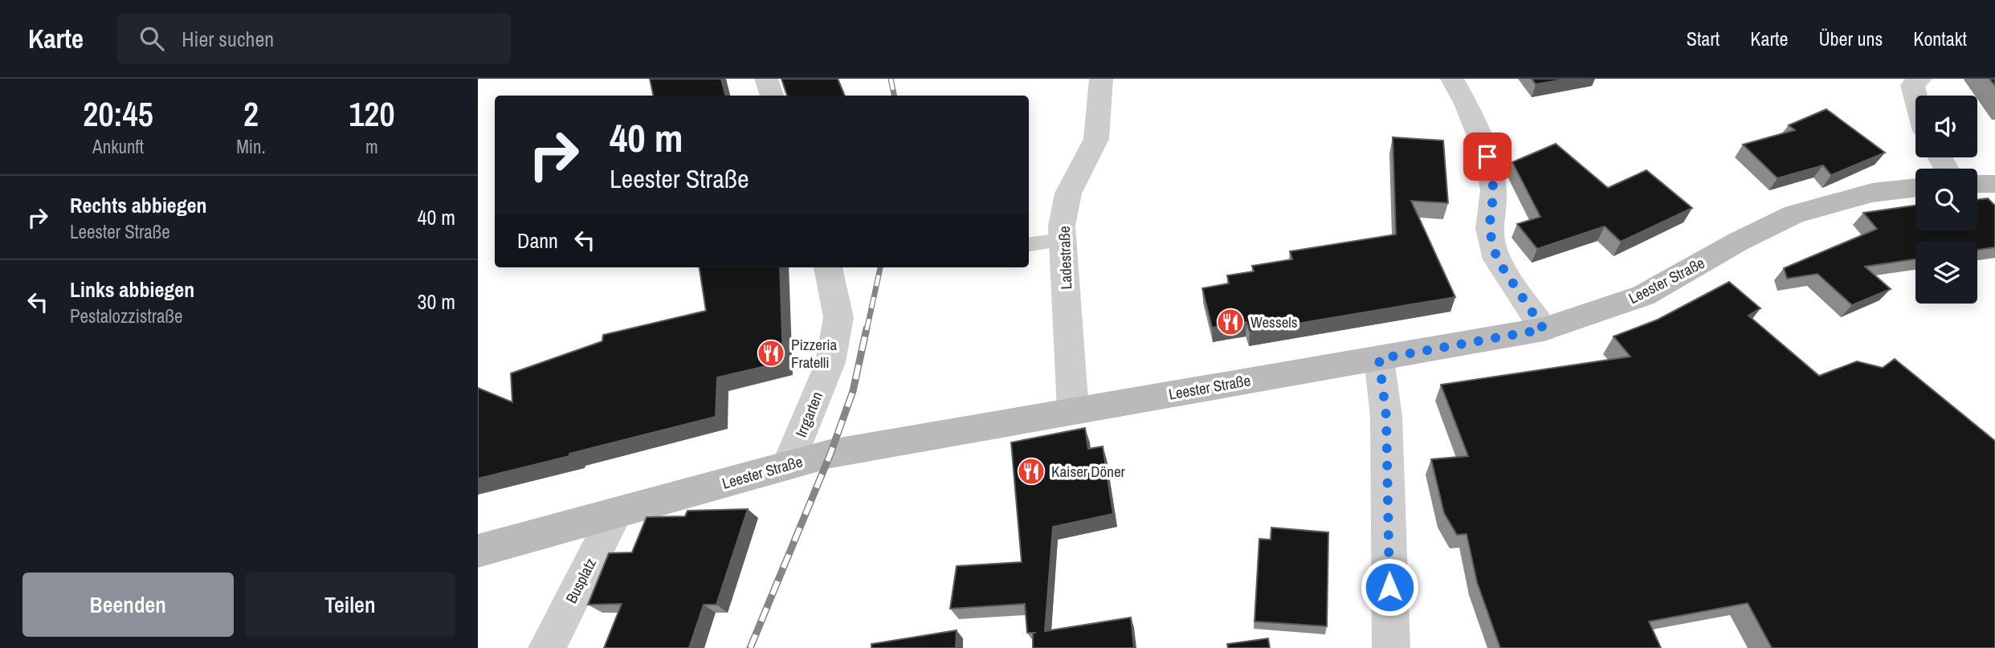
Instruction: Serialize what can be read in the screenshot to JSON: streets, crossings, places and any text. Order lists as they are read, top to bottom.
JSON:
{
  "streets": {
    "street": [
      "Ladestraße",
      "Leester Straße",
      "Irrgarten",
      "Busplatz"
    ]
  },
  "crossings": [
    ["Ladestraße", "Leester Straße"],
    ["Leester Straße", "Irrgarten"],
    ["Leester Straße", "Busplatz"]
  ],
  "places": {
    "restaurant": ["Wessels", "Pizzeria Fratelli", "Kaiser Döner"]
  },
  "page": {
    "header": "Karte",
    "search": "Hier suchen",
    "nav": [
      "Start",
      "Karte",
      "Über uns",
      "Kontakt"
    ],
    "eta": [
      "20:45",
      "Ankunft",
      "2",
      "Min.",
      "120",
      "m"
    ],
    "turn": ["40 m", "Leester Straße"],
    "list": [
      {
        "name": "Rechts abbiegen",
        "note": "Leester Straße",
        "value": "40 m"
      },
      {
        "name": "Links abbiegen",
        "note": "Pestalozzistraße",
        "value": "30 m"
      }
    ],
    "then": "Dann",
    "buttons": ["Beenden", "Teilen"]
  }
}
